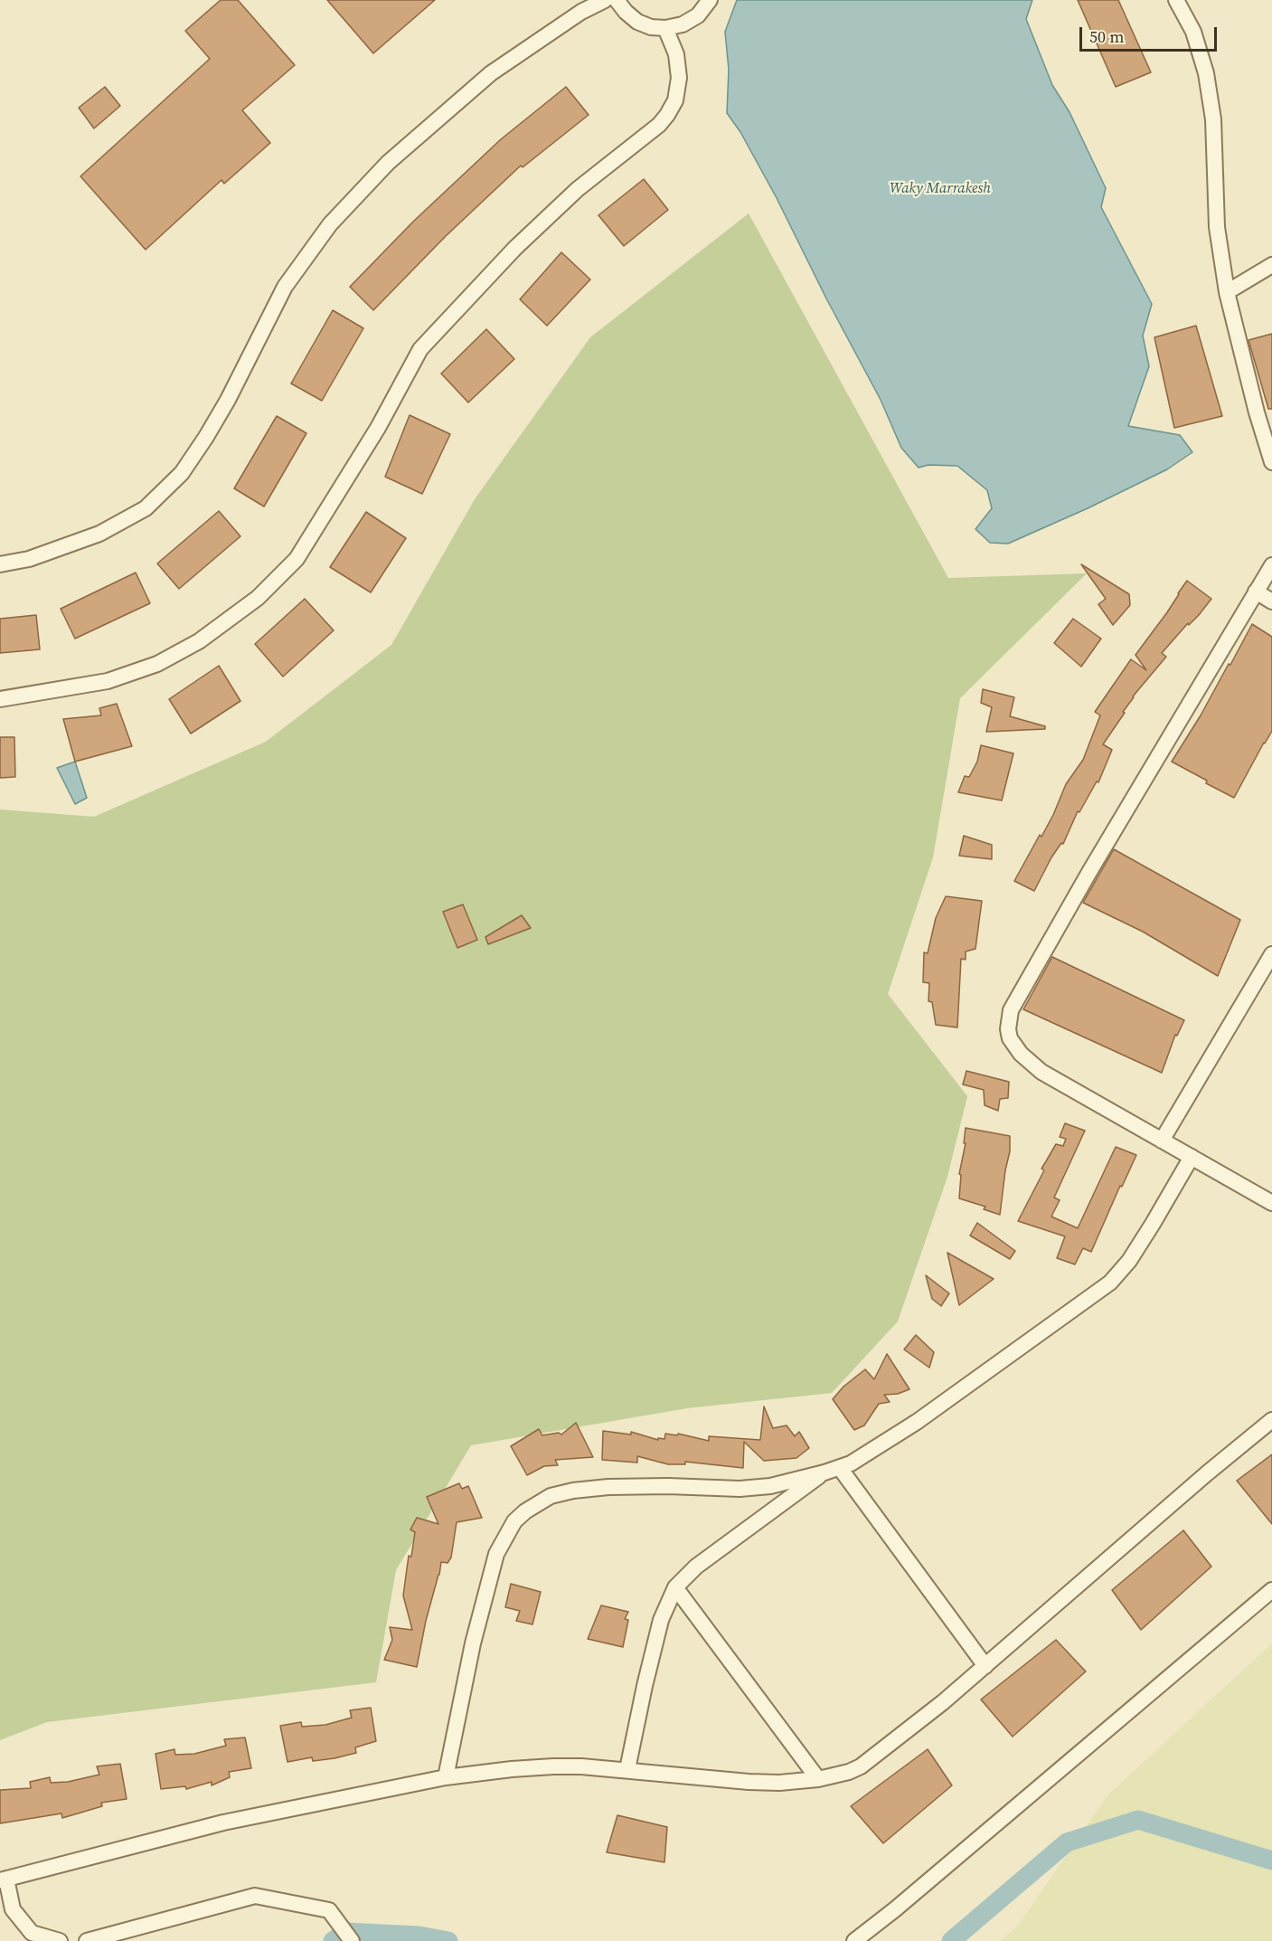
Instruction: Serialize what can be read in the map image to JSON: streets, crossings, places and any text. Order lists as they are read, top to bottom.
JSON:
{
  "water": ["Waky Marrakesh"],
  "scale_bar": "50 m"
}
